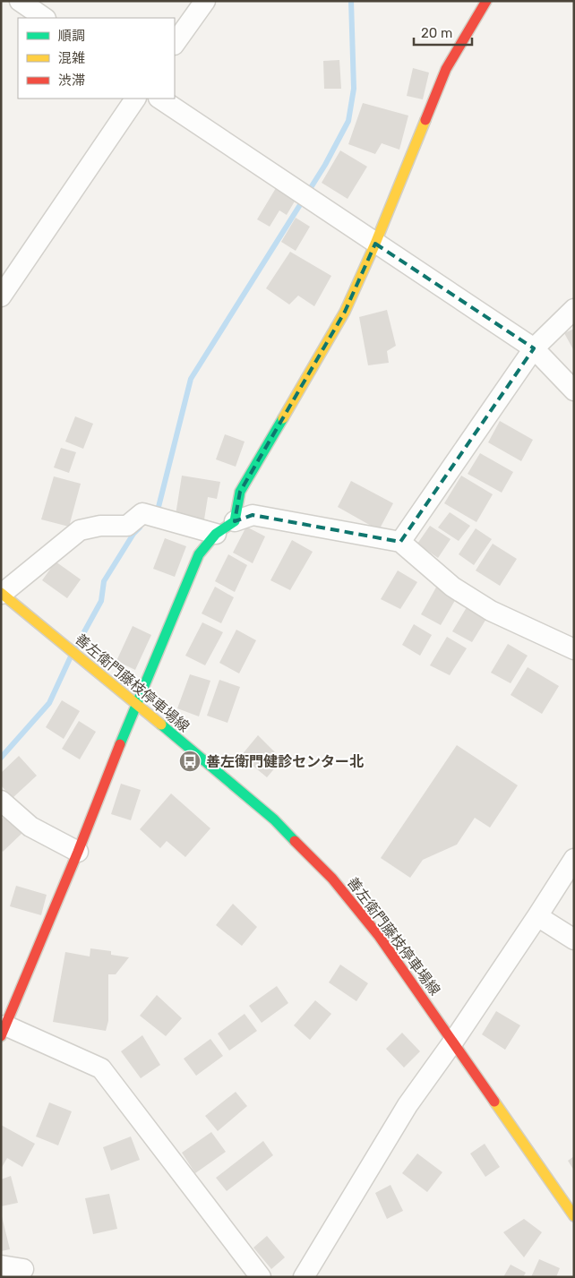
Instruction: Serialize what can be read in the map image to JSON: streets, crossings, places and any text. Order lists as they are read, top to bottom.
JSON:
{
  "streets": {
    "street": ["善左衛門藤枝停車場線"]
  },
  "places": {
    "bus stop": ["善左衛門健診センター北"]
  },
  "legend": ["順調", "混雑", "渋滞"],
  "scale_bar": "20 m"
}
